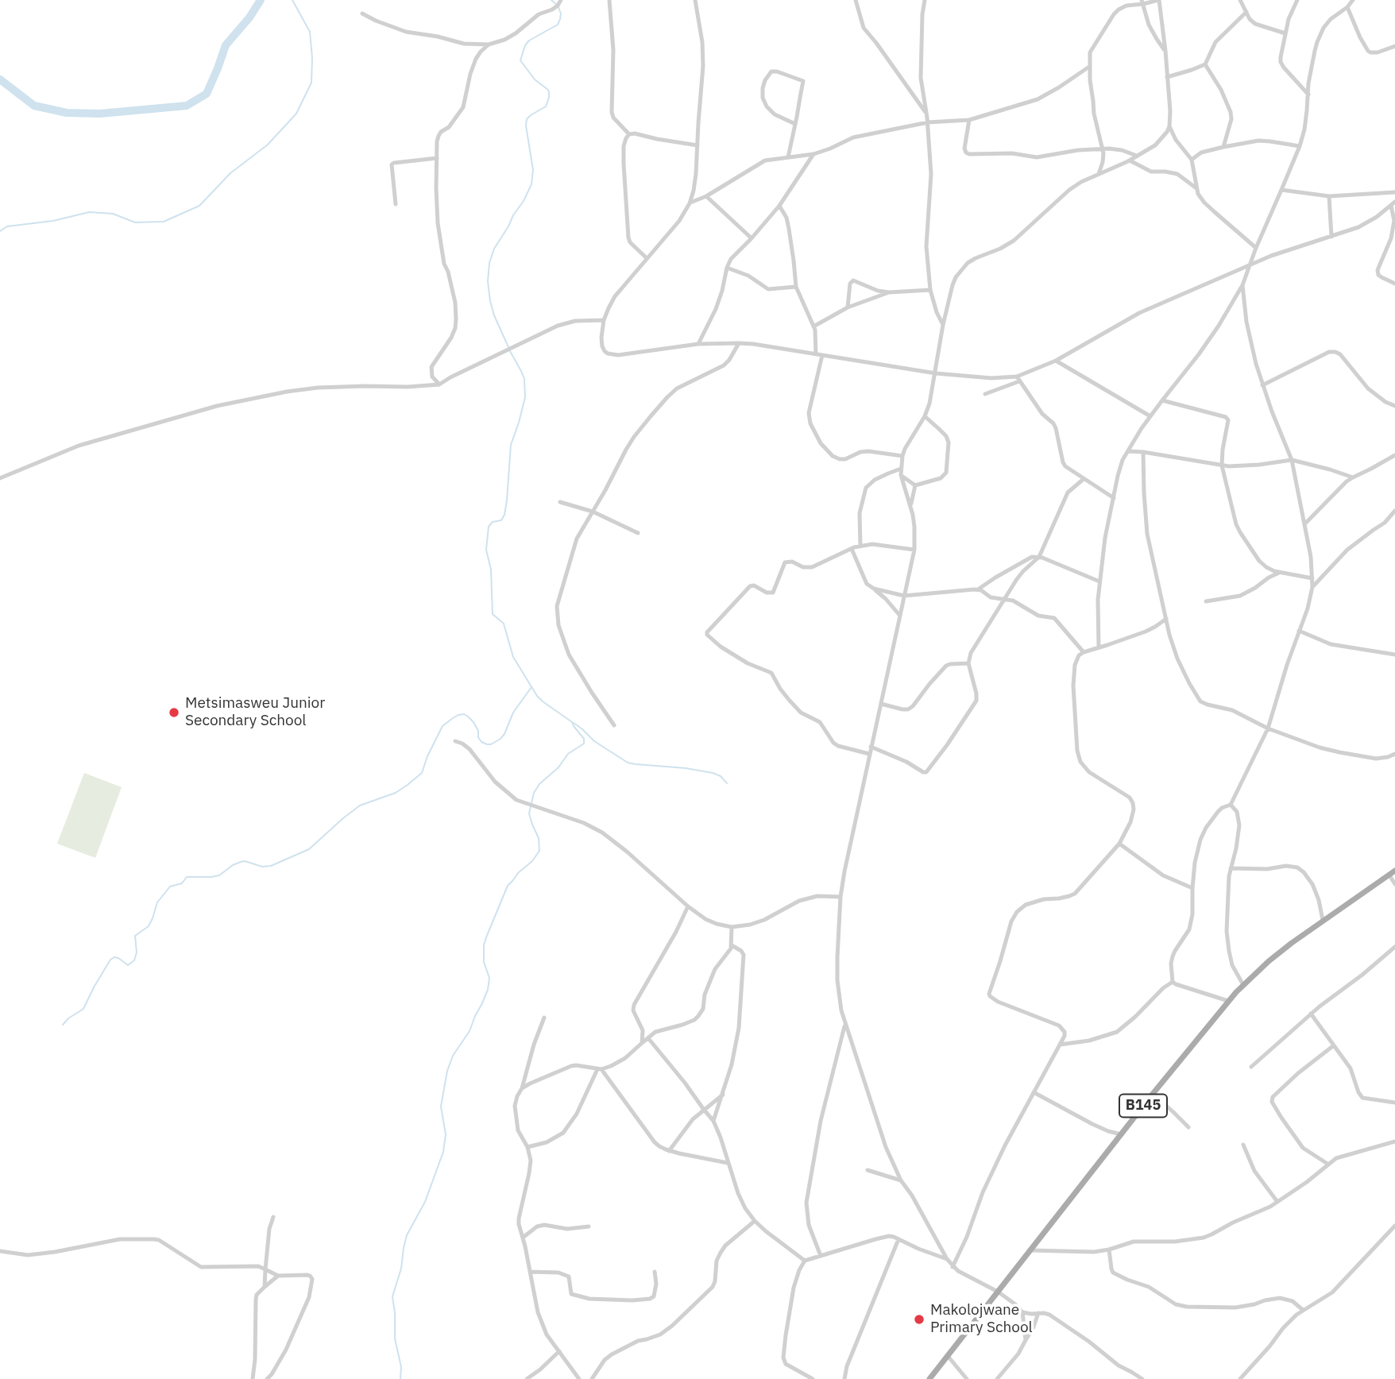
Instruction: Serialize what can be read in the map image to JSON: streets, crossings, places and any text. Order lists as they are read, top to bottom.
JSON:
{
  "streets": {
    "main road": ["B145"]
  },
  "places": ["Metsimasweu Junior Secondary School", "Makolojwane Primary School"]
}
